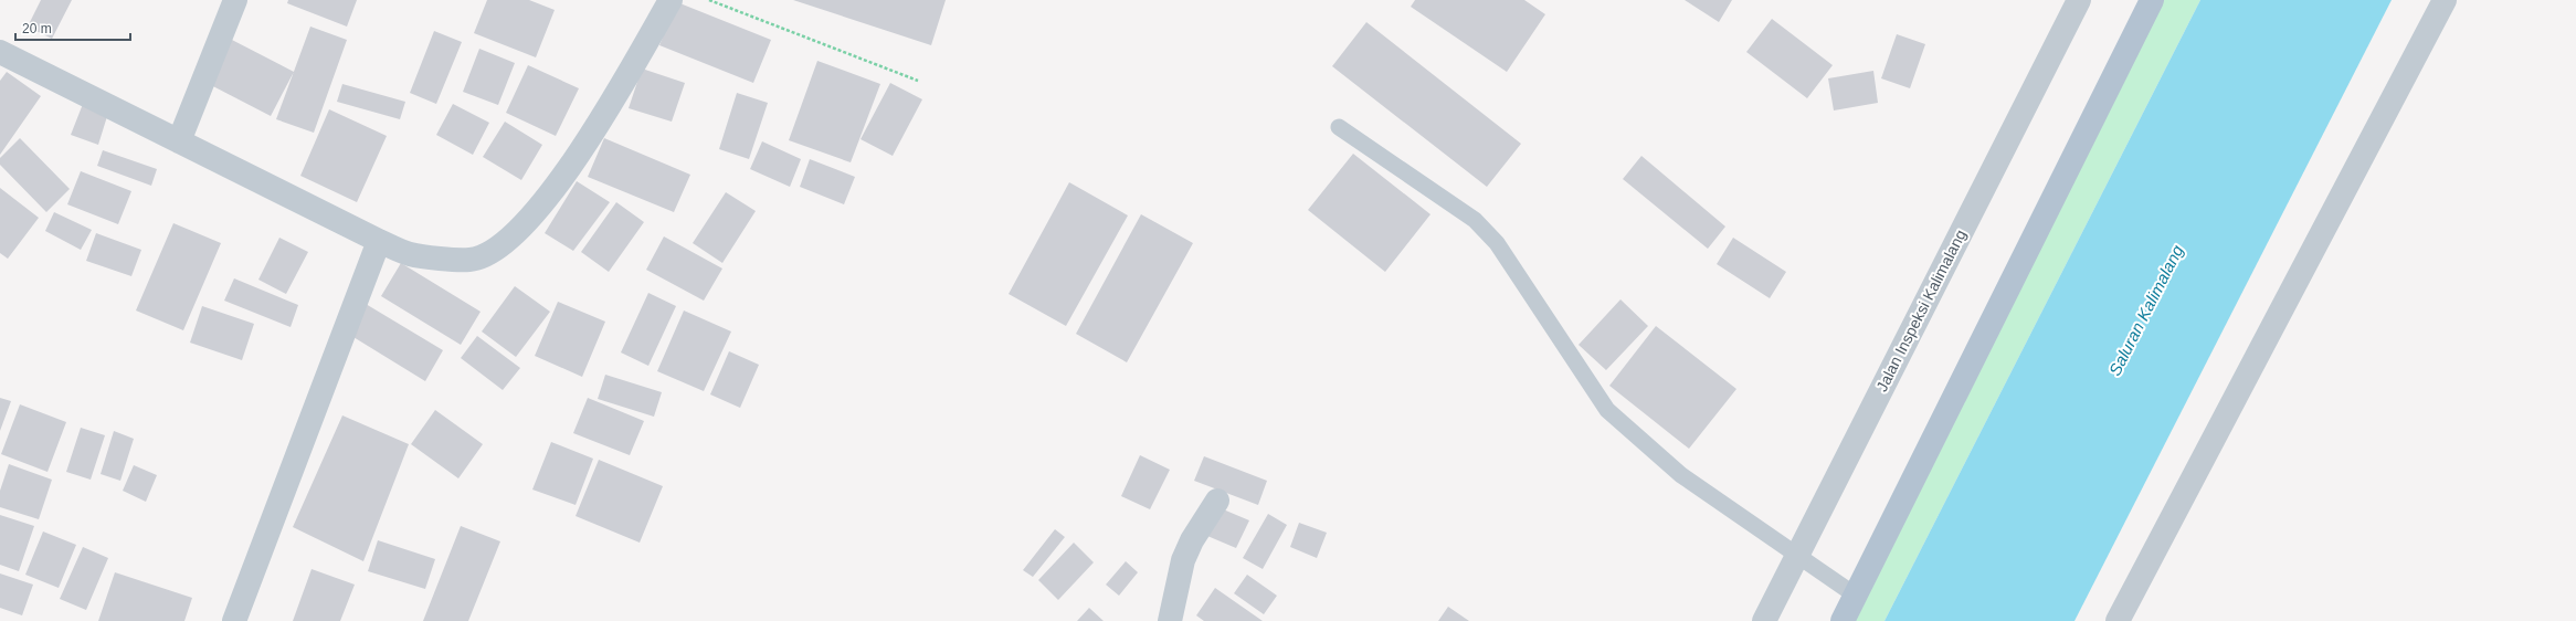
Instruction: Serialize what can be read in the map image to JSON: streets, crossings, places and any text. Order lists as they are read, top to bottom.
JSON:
{
  "streets": {
    "street": ["Jalan Inspeksi Kalimalang"]
  },
  "water": ["Saluran Kalimalang"],
  "scale_bar": "20 m"
}
